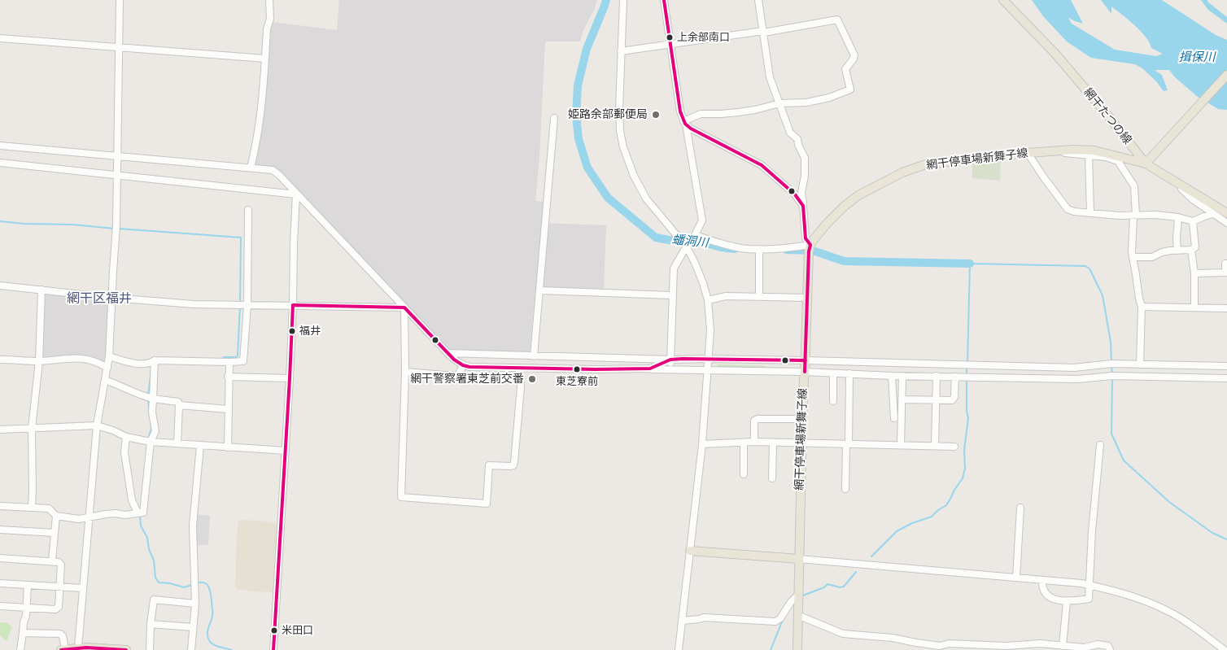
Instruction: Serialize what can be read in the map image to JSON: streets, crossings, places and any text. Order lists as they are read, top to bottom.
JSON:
{
  "streets": {
    "main road": ["網干たつの線", "網干停車場新舞子線"]
  },
  "crossings": [
    ["網干たつの線", "網干停車場新舞子線"]
  ],
  "districts": ["網干区福井"],
  "water": ["揖保川", "蟠洞川"],
  "places": [
    "上余部南口",
    "姫路余部郵便局",
    "福井",
    "東芝寮前",
    "網干警察署東芝前交番",
    "米田口"
  ]
}
